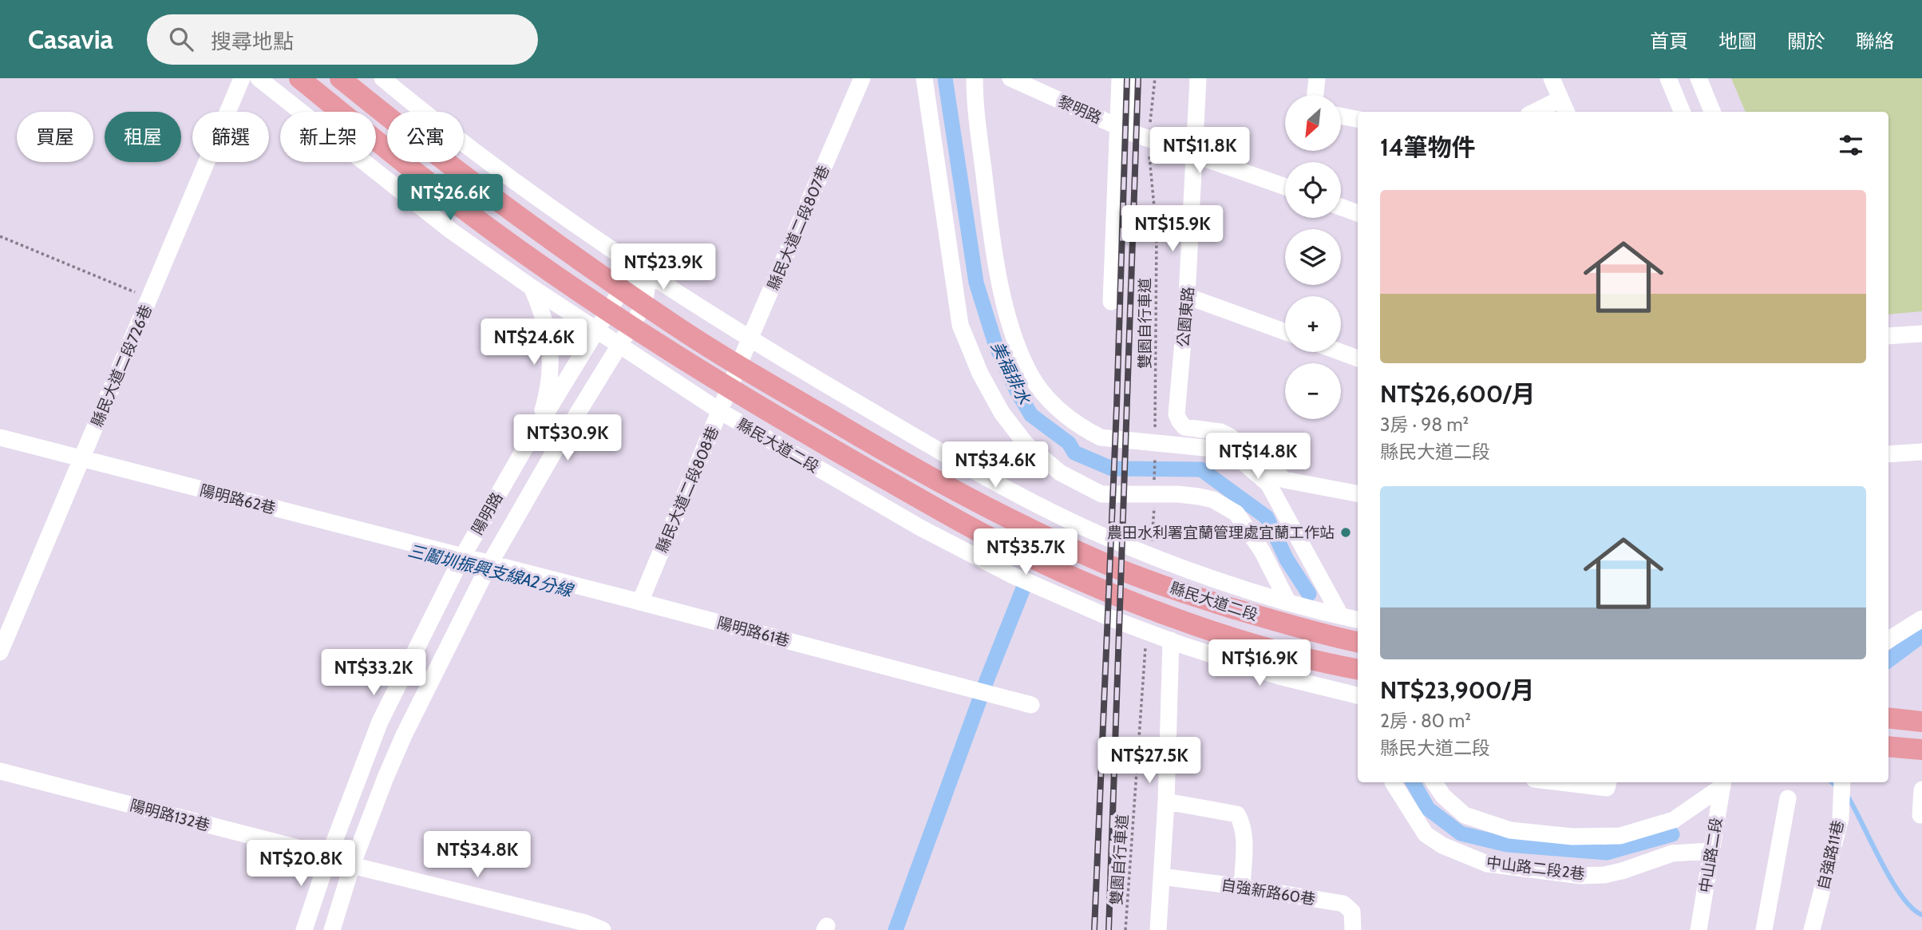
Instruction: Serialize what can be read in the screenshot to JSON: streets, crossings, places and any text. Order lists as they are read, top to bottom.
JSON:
{
  "streets": {
    "main road": ["縣民大道二段"],
    "street": [
      "黎明路",
      "縣民大道二段807巷",
      "公園東路",
      "縣民大道二段726巷",
      "縣民大道二段808巷",
      "陽明路62巷",
      "陽明路",
      "陽明路61巷",
      "陽明路132巷",
      "中山路二段",
      "自強路11巷",
      "中山路二段2巷",
      "自強新路60巷"
    ],
    "path": ["雙園自行車道"]
  },
  "crossings": [
    ["黎明路", "公園東路"],
    ["黎明路", "雙園自行車道"],
    ["縣民大道二段807巷", "縣民大道二段"],
    ["縣民大道二段807巷", "縣民大道二段808巷"],
    ["縣民大道二段726巷", "陽明路62巷"],
    ["縣民大道二段", "縣民大道二段808巷"],
    ["縣民大道二段", "陽明路"],
    ["縣民大道二段808巷", "陽明路61巷"],
    ["陽明路62巷", "陽明路"],
    ["陽明路62巷", "陽明路61巷"],
    ["陽明路", "陽明路61巷"],
    ["陽明路", "陽明路132巷"],
    ["中山路二段", "中山路二段2巷"]
  ],
  "water": ["美福排水", "三鬮圳振興支線A2分線"],
  "places": ["農田水利署宜蘭管理處宜蘭工作站"],
  "north": "bottom left",
  "page": {
    "header": "Casavia",
    "search": "搜尋地點",
    "nav": [
      "首頁",
      "地圖",
      "關於",
      "聯絡"
    ],
    "map_buttons": ["+", "−"],
    "chip": [
      "買屋",
      "租屋",
      "篩選",
      "新上架",
      "公寓"
    ],
    "heading": "14筆物件",
    "price": [
      "NT$11.8K",
      "NT$26.6K",
      "NT$15.9K",
      "NT$23.9K",
      "NT$24.6K",
      "NT$30.9K",
      "NT$14.8K",
      "NT$34.6K",
      "NT$35.7K",
      "NT$16.9K",
      "NT$33.2K",
      "NT$27.5K",
      "NT$34.8K",
      "NT$20.8K"
    ],
    "list": [
      {
        "name": "NT$26,600/月",
        "note": "3房 · 98 m² · 縣民大道二段"
      },
      {
        "name": "NT$23,900/月",
        "note": "2房 · 80 m² · 縣民大道二段"
      }
    ]
  }
}
